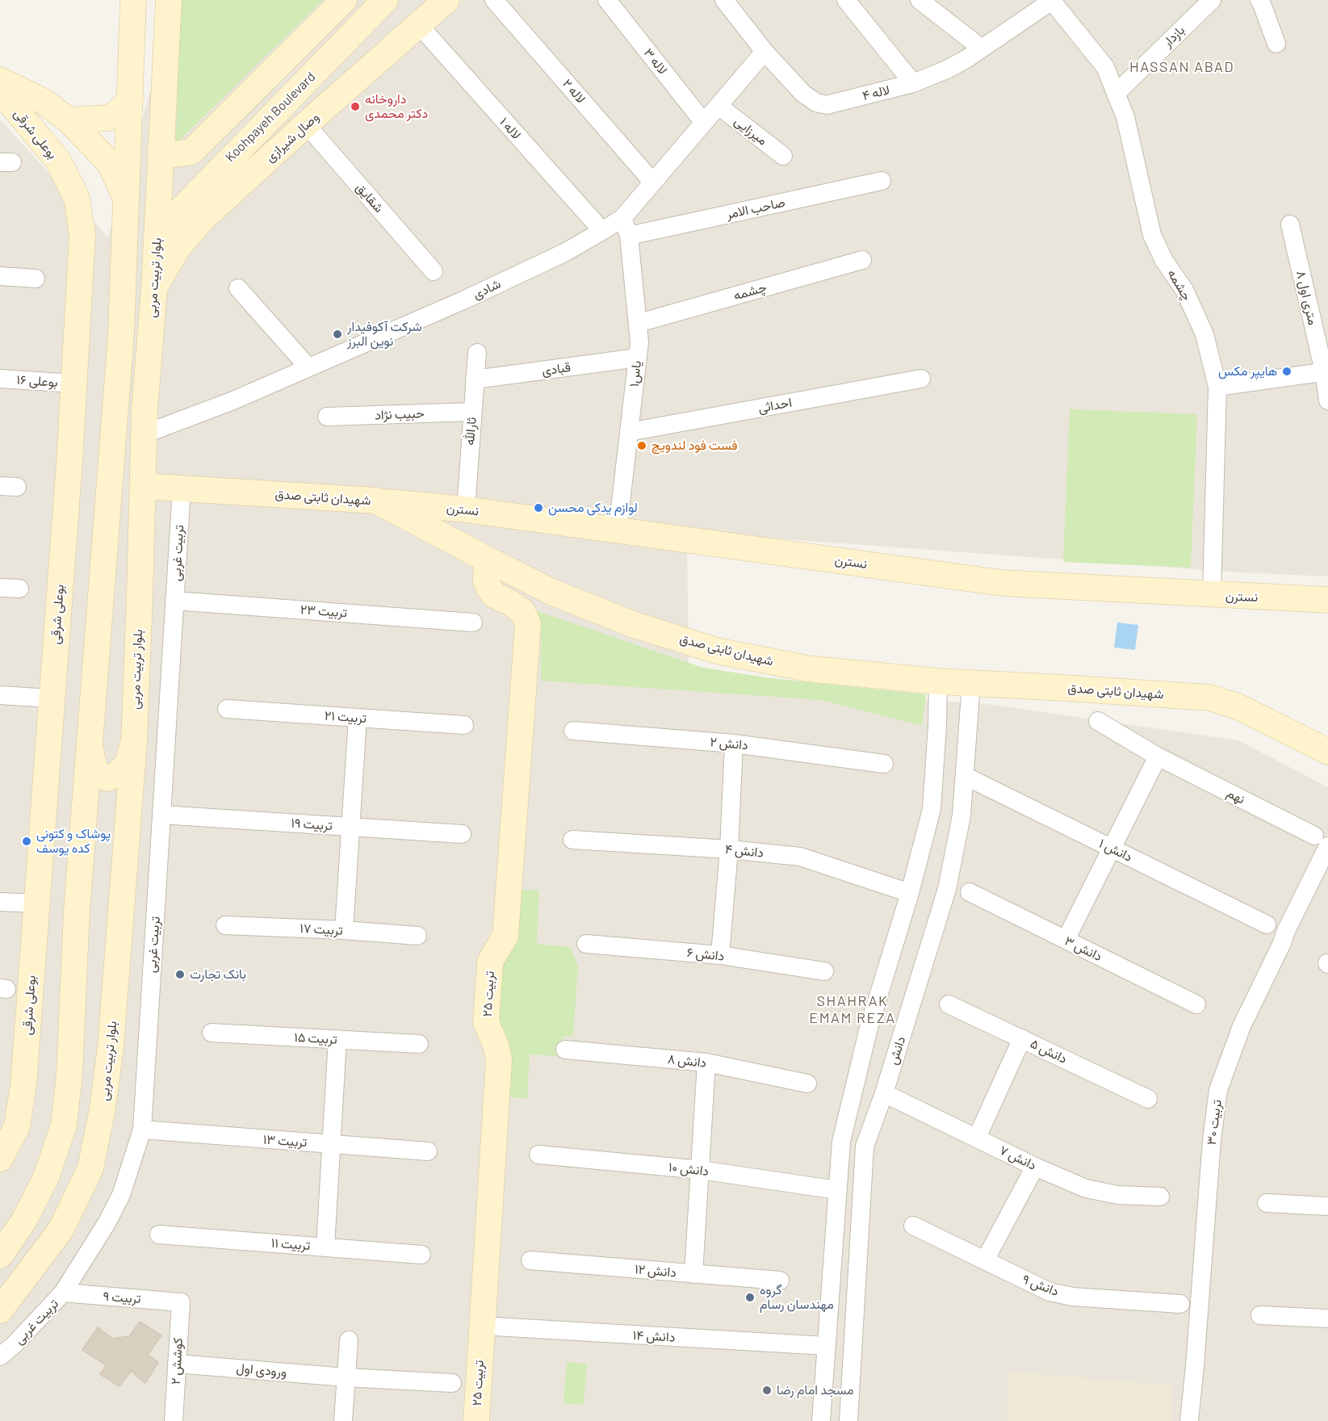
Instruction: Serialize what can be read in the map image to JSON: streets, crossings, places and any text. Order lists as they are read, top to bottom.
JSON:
{
  "streets": {
    "main road": [
      "Koohpayeh Boulevard",
      "بوعلی شرقی",
      "وصال شیرازی",
      "بلوار تربیت مربی",
      "شهیدان ثابتی صدق",
      "نسترن",
      "تربیت ۲۵"
    ],
    "street": [
      "بازدار",
      "لاله ۳",
      "لاله ۲",
      "لاله ۴",
      "لاله ۱",
      "میرزایی",
      "شقایق",
      "صاحب الامر",
      "چشمه",
      "شادی",
      "۸ متری اول",
      "قبادی",
      "یاس۱",
      "بوعلی ۱۶",
      "احداثی",
      "حبیب نژاد",
      "ثارالله",
      "تربیت غربی",
      "تربیت ۲۳",
      "تربیت ۲۱",
      "دانش ۲",
      "نهم",
      "تربیت ۱۹",
      "دانش ۱",
      "دانش ۴",
      "تربیت ۱۷",
      "دانش ۳",
      "دانش ۶",
      "تربیت ۱۵",
      "دانش",
      "دانش ۵",
      "دانش ۸",
      "تربیت ۳۰",
      "تربیت ۱۳",
      "دانش ۷",
      "دانش ۱۰",
      "تربیت ۱۱",
      "دانش ۱۲",
      "دانش ۹",
      "تربیت ۹",
      "دانش ۱۴",
      "کوشش ۲",
      "ورودی اول"
    ]
  },
  "crossings": [
    ["بازدار", "چشمه"],
    ["لاله ۳", "شادی"],
    ["لاله ۲", "شادی"],
    ["لاله ۴", "چشمه"],
    ["لاله ۴", "شادی"],
    ["Koohpayeh Boulevard", "بلوار تربیت مربی"],
    ["لاله ۱", "وصال شیرازی"],
    ["لاله ۱", "شادی"],
    ["میرزایی", "شادی"],
    ["بوعلی شرقی", "بوعلی ۱۶"],
    ["وصال شیرازی", "شقایق"],
    ["وصال شیرازی", "بلوار تربیت مربی"],
    ["صاحب الامر", "یاس۱"],
    ["بلوار تربیت مربی", "شادی"],
    ["بلوار تربیت مربی", "شهیدان ثابتی صدق"],
    ["چشمه", "یاس۱"],
    ["چشمه", "نسترن"],
    ["شادی", "یاس۱"],
    ["قبادی", "یاس۱"],
    ["قبادی", "ثارالله"],
    ["یاس۱", "احداثی"],
    ["یاس۱", "نسترن"],
    ["حبیب نژاد", "ثارالله"],
    ["ثارالله", "نسترن"],
    ["شهیدان ثابتی صدق", "نسترن"],
    ["شهیدان ثابتی صدق", "تربیت غربی"],
    ["شهیدان ثابتی صدق", "تربیت ۲۵"],
    ["شهیدان ثابتی صدق", "دانش"],
    ["تربیت غربی", "تربیت ۲۳"],
    ["تربیت غربی", "تربیت ۱۹"],
    ["تربیت غربی", "تربیت ۱۳"],
    ["تربیت غربی", "تربیت ۹"],
    ["نهم", "تربیت ۳۰"],
    ["دانش ۱", "دانش"],
    ["تربیت ۲۵", "دانش ۱۴"],
    ["دانش", "دانش ۷"],
    ["تربیت ۹", "کوشش ۲"],
    ["کوشش ۲", "ورودی اول"]
  ],
  "districts": ["HASSAN ABAD", "SHAHRAK EMAM REZA"],
  "places": [
    "داروخانه دکتر محمدی",
    "شرکت آکوفیدار نوین البرز",
    "هایپر مکس",
    "فست فود لندویچ",
    "لوازم یدکی محسن",
    "پوشاک و کتونی کده یوسف",
    "بانک تجارت",
    "گروه مهندسان رسام",
    "مسجد امام رضا"
  ]
}
